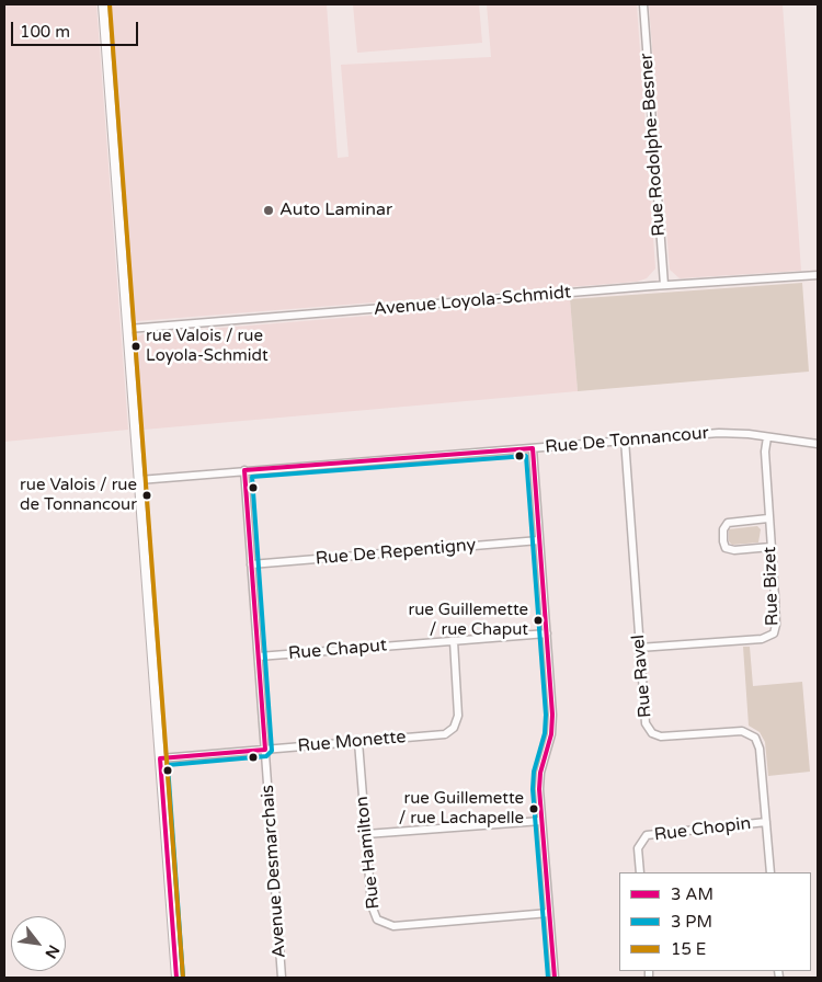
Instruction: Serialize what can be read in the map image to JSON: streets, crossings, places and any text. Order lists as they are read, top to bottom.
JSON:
{
  "streets": {
    "street": [
      "Rue Rodolphe-Besner",
      "Avenue Loyola-Schmidt",
      "Rue De Tonnancour",
      "Rue De Repentigny",
      "Rue Bizet",
      "Rue Chaput",
      "Rue Ravel",
      "Rue Monette",
      "Rue Chopin",
      "Rue Hamilton",
      "Avenue Desmarchais"
    ]
  },
  "crossings": [
    ["Rue Rodolphe-Besner", "Avenue Loyola-Schmidt"],
    ["Rue De Tonnancour", "Rue Bizet"],
    ["Rue De Tonnancour", "Rue Ravel"],
    ["Rue De Tonnancour", "Avenue Desmarchais"],
    ["Rue De Repentigny", "Avenue Desmarchais"],
    ["Rue Bizet", "Rue Ravel"],
    ["Rue Chaput", "Rue Monette"],
    ["Rue Chaput", "Avenue Desmarchais"],
    ["Rue Ravel", "Rue Chopin"],
    ["Rue Monette", "Rue Hamilton"],
    ["Rue Monette", "Avenue Desmarchais"]
  ],
  "places": [
    "Auto Laminar",
    "rue Valois / rue Loyola-Schmidt",
    "rue Valois / rue de Tonnancour",
    "rue Guillemette / rue Chaput",
    "rue Guillemette / rue Lachapelle"
  ],
  "legend": ["3 AM", "3 PM", "15 E"],
  "scale_bar": "100 m",
  "north": "bottom right"
}
